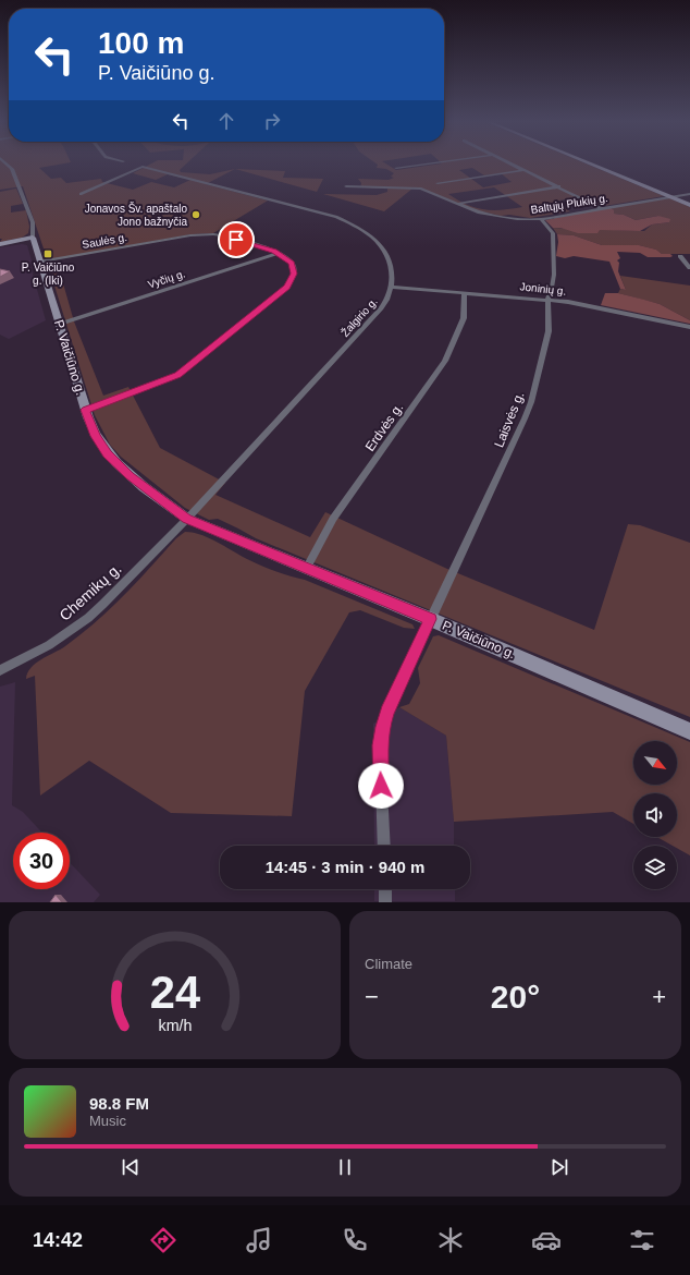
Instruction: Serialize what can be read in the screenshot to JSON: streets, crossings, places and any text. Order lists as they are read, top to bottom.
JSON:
{
  "streets": {
    "main road": ["P. Vaičiūno g."],
    "street": [
      "Baltųjų Plukių g.",
      "Saulės g.",
      "Vyčių g.",
      "Joninių g.",
      "Žalgirio g.",
      "Laisvės g.",
      "Erdvės g.",
      "Chemikų g."
    ]
  },
  "crossings": [
    ["Baltųjų Plukių g.", "Laisvės g."],
    ["Saulės g.", "Vyčių g."],
    ["Saulės g.", "P. Vaičiūno g."],
    ["Vyčių g.", "P. Vaičiūno g."],
    ["Joninių g.", "Žalgirio g."],
    ["Joninių g.", "Laisvės g."],
    ["Joninių g.", "Erdvės g."],
    ["Žalgirio g.", "P. Vaičiūno g."],
    ["Žalgirio g.", "Chemikų g."],
    ["P. Vaičiūno g.", "Laisvės g."],
    ["P. Vaičiūno g.", "Erdvės g."],
    ["P. Vaičiūno g.", "Chemikų g."]
  ],
  "places": {
    "other": ["Jonavos Šv. apaštalo Jono bažnyčia"],
    "transit": ["P. Vaičiūno g. (Iki)"]
  },
  "north": "bottom right",
  "page": {
    "turn": ["100 m", "P. Vaičiūno g."],
    "limit": "30",
    "trip": "14:45 · 3 min · 940 m",
    "tile": "Climate",
    "heat": ["−", "20°", "+"],
    "song": ["98.8 FM", "Music"],
    "tabs": "14:42",
    "gauge": ["24", "km/h"]
  }
}
